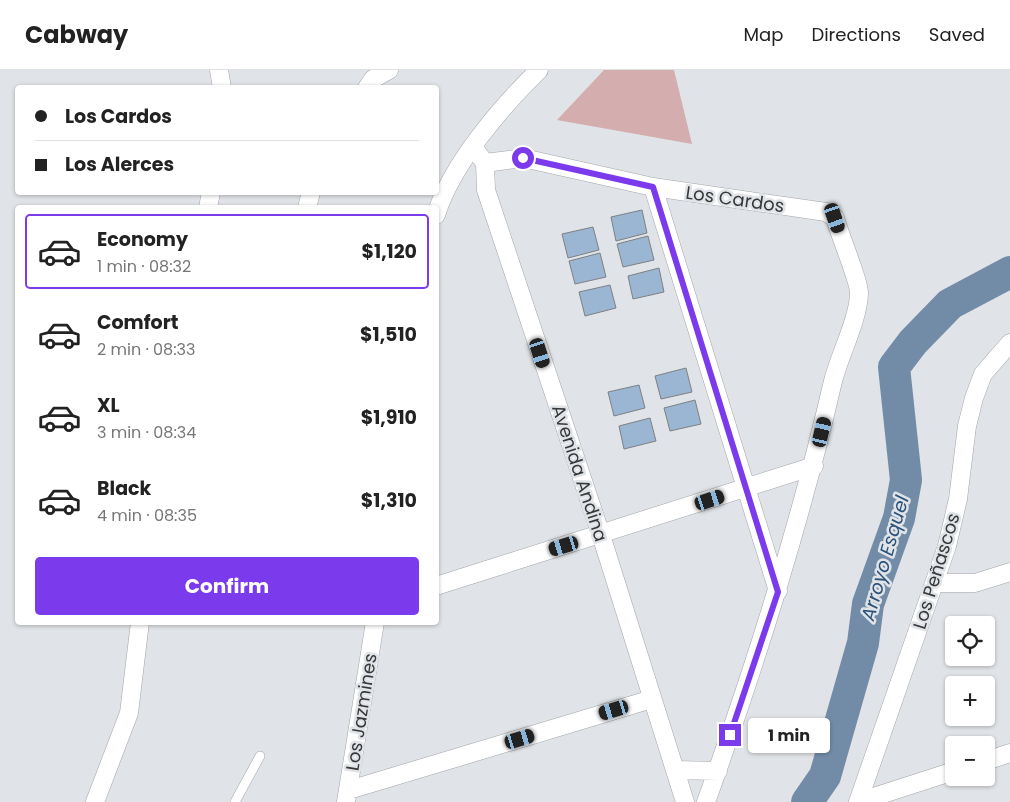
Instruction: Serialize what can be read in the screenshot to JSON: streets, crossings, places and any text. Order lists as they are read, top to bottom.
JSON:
{
  "streets": {
    "street": [
      "Los Cardos",
      "Avenida Andina",
      "Los Peñascos",
      "Los Jazmines"
    ]
  },
  "crossings": [
    ["Los Cardos", "Avenida Andina"]
  ],
  "water": ["Arroyo Esquel"],
  "page": {
    "header": "Cabway",
    "nav": ["Map", "Directions", "Saved"],
    "banner": ["Los Cardos", "Los Alerces"],
    "list": [
      {
        "name": "Economy",
        "note": "1 min · 08:32",
        "value": "$1,120"
      },
      {
        "name": "Comfort",
        "note": "2 min · 08:33",
        "value": "$1,510"
      },
      {
        "name": "XL",
        "note": "3 min · 08:34",
        "value": "$1,910"
      },
      {
        "name": "Black",
        "note": "4 min · 08:35",
        "value": "$1,310"
      }
    ],
    "buttons": "Confirm",
    "map_buttons": ["+", "−"],
    "bubble": "1 min"
  }
}
